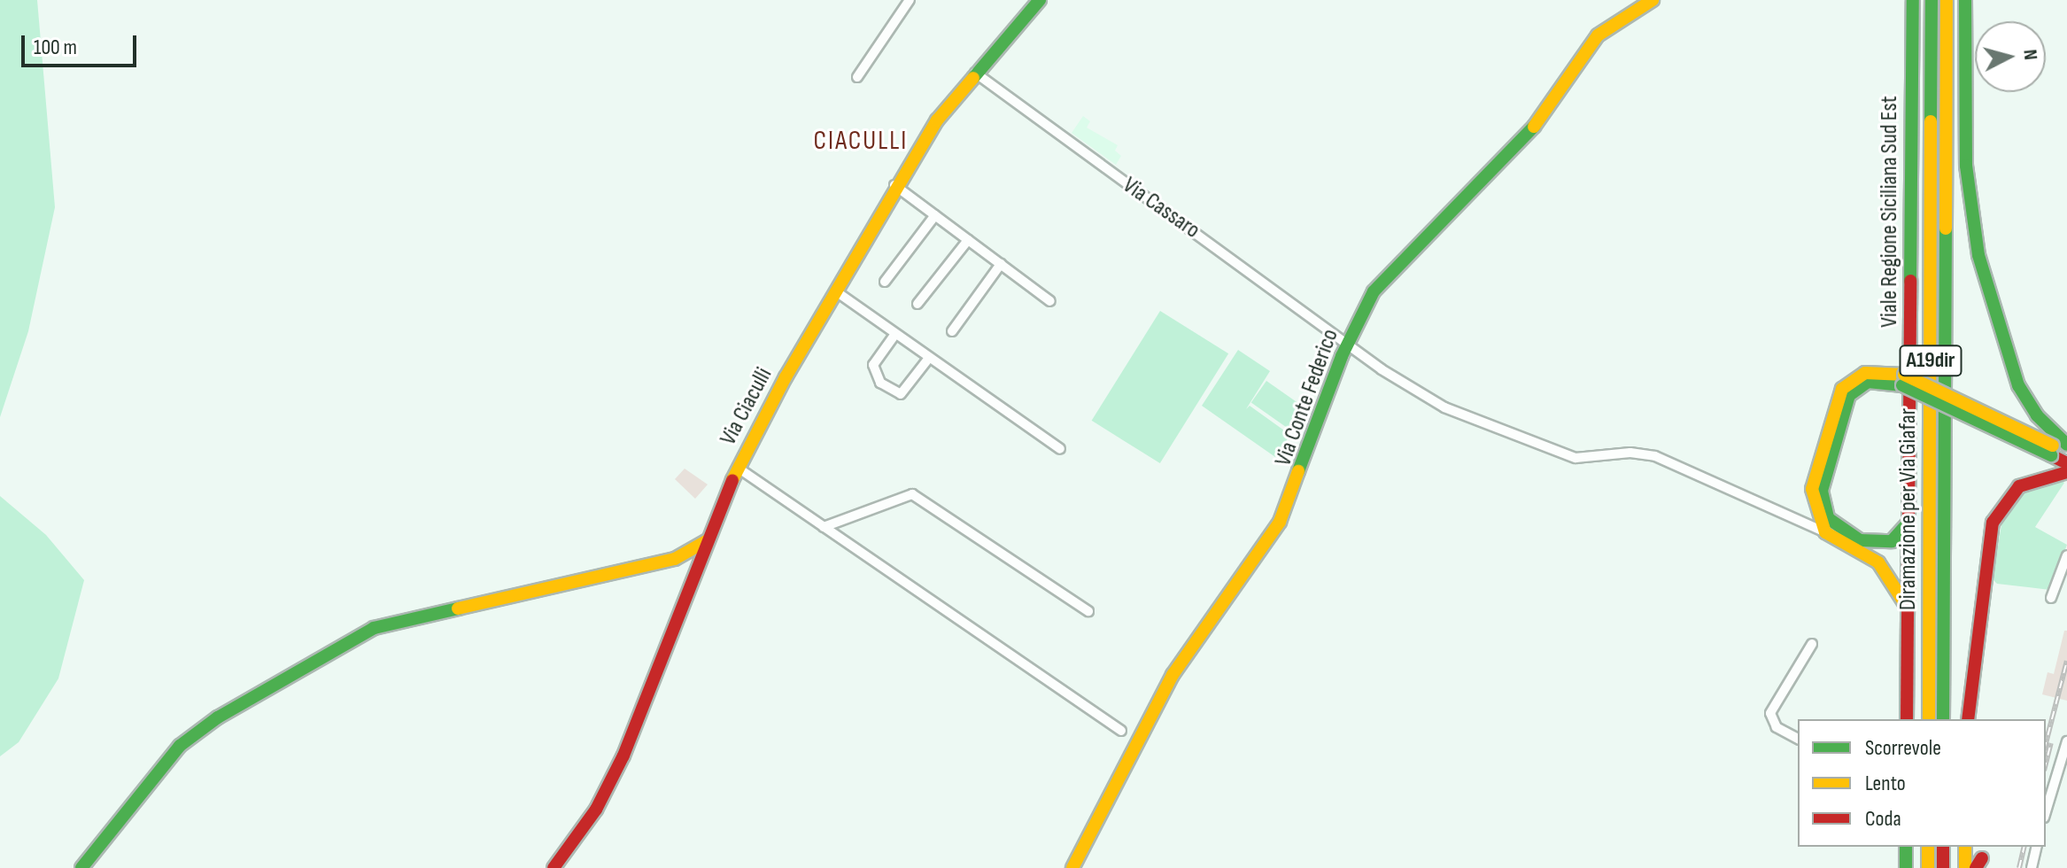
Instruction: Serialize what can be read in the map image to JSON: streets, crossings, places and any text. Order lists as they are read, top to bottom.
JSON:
{
  "streets": {
    "main road": [
      "Viale Regione Siciliana Sud Est",
      "A19dir",
      "Via Conte Federico",
      "Via Ciaculli",
      "Diramazione per Via Giafar"
    ],
    "street": ["Via Cassaro"]
  },
  "crossings": [
    ["Via Cassaro", "Via Conte Federico"],
    ["Via Cassaro", "Via Ciaculli"]
  ],
  "districts": ["CIACULLI"],
  "legend": ["Scorrevole", "Lento", "Coda"],
  "scale_bar": "100 m",
  "north": "right"
}
